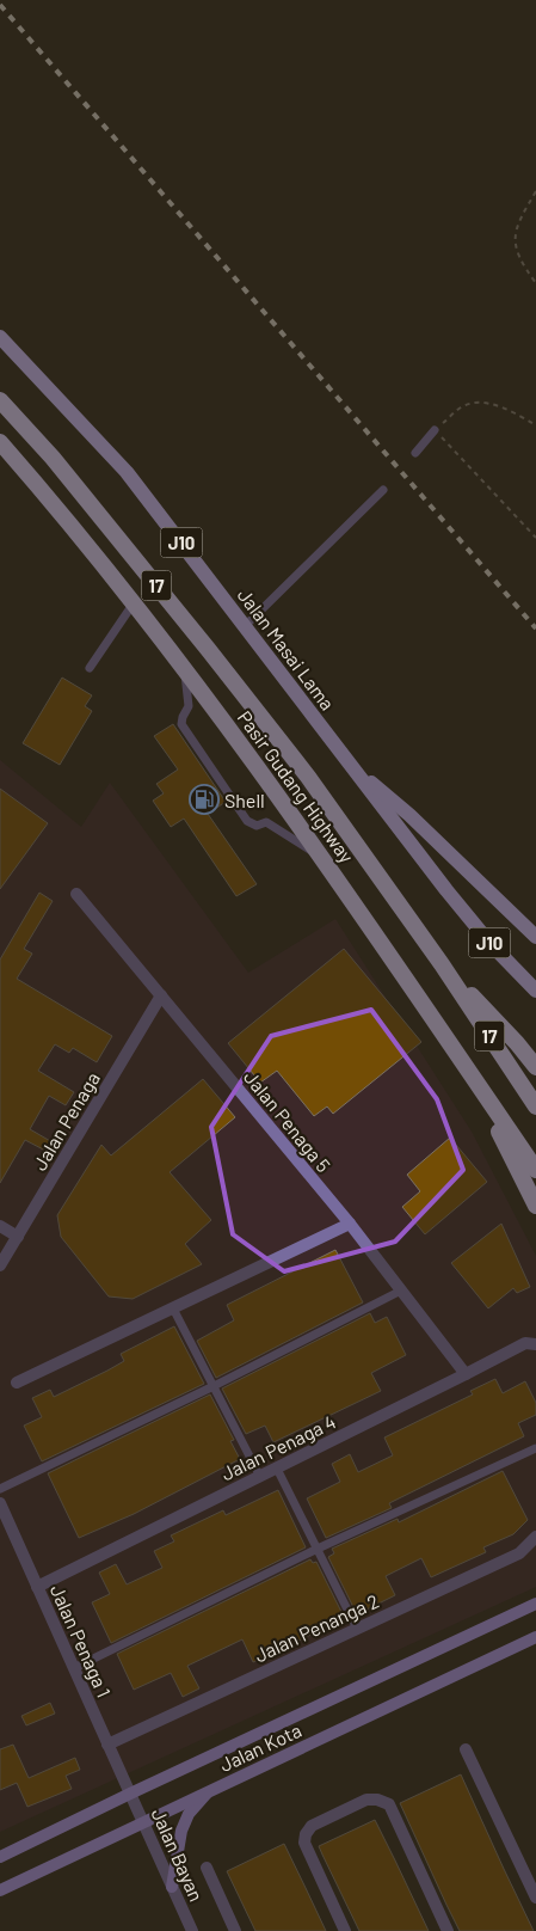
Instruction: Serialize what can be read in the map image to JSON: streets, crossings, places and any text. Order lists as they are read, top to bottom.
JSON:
{
  "streets": {
    "highway": ["17", "Pasir Gudang Highway"],
    "main road": ["J10", "Jalan Masai Lama", "Jalan Kota"],
    "street": [
      "Jalan Penaga",
      "Jalan Penaga 5",
      "Jalan Penaga 4",
      "Jalan Penanga 2",
      "Jalan Penaga 1",
      "Jalan Bayan"
    ]
  },
  "crossings": [
    ["Jalan Penaga", "Jalan Penaga 5"],
    ["Jalan Penaga 5", "Jalan Penaga 4"],
    ["Jalan Penaga 4", "Jalan Penaga 1"],
    ["Jalan Penanga 2", "Jalan Penaga 1"],
    ["Jalan Penaga 1", "Jalan Kota"],
    ["Jalan Penaga 1", "Jalan Bayan"],
    ["Jalan Kota", "Jalan Bayan"]
  ],
  "places": {
    "fuel station": ["Shell"]
  }
}
